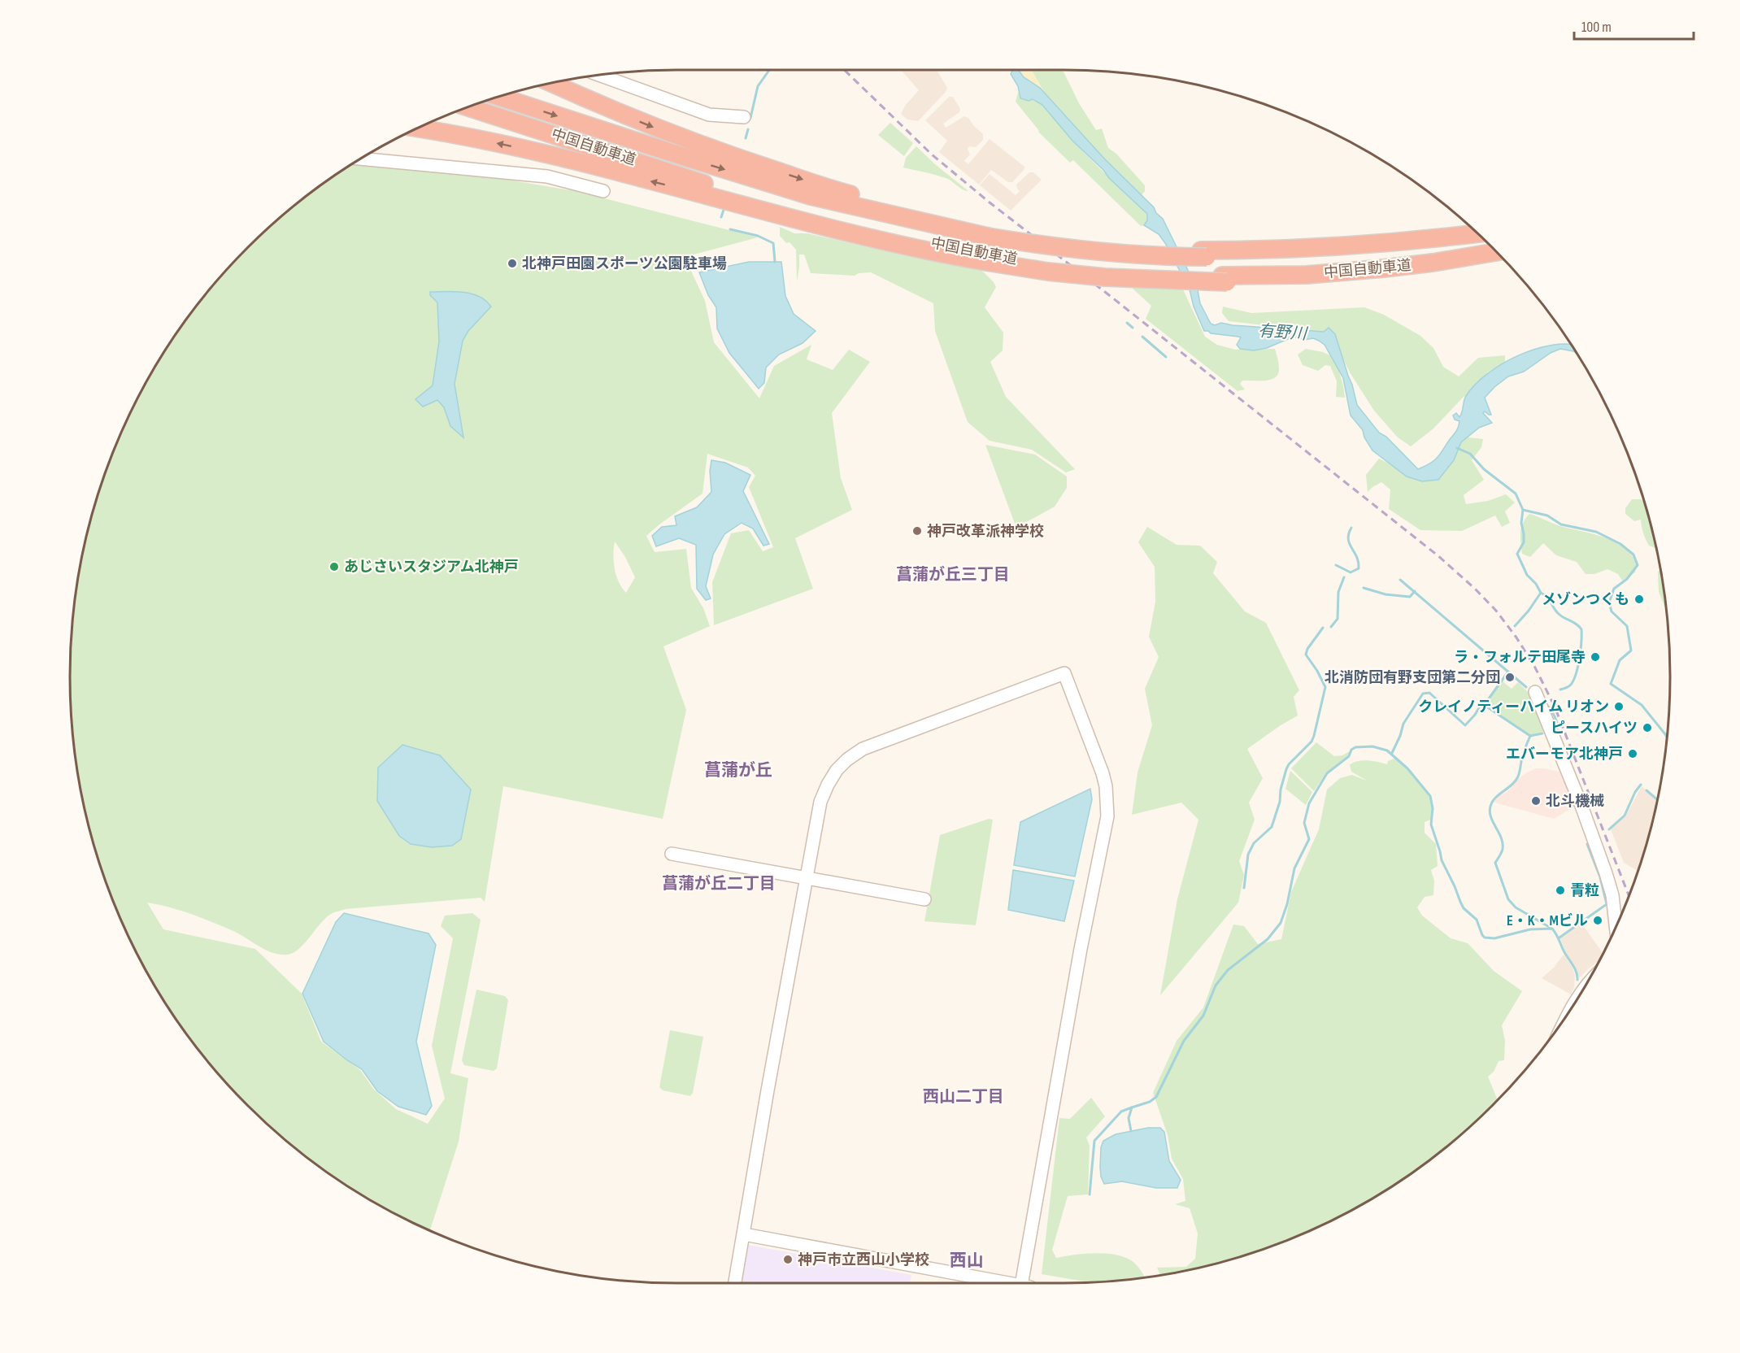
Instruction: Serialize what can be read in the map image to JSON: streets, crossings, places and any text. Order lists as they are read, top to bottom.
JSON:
{
  "streets": {
    "highway": ["中国自動車道"]
  },
  "districts": [
    "菖蒲が丘三丁目",
    "菖蒲が丘",
    "菖蒲が丘二丁目",
    "西山二丁目",
    "西山"
  ],
  "water": ["有野川"],
  "places": [
    "北神戸田園スポーツ公園駐車場",
    "神戸改革派神学校",
    "あじさいスタジアム北神戸",
    "メゾンつくも",
    "ラ・フォルテ田尾寺",
    "北消防団有野支団第二分団",
    "クレイノティーハイム リオン",
    "ピースハイツ",
    "エバーモア北神戸",
    "北斗機械",
    "青粒",
    "E・K・Mビル",
    "神戸市立西山小学校"
  ],
  "scale_bar": "100 m"
}
